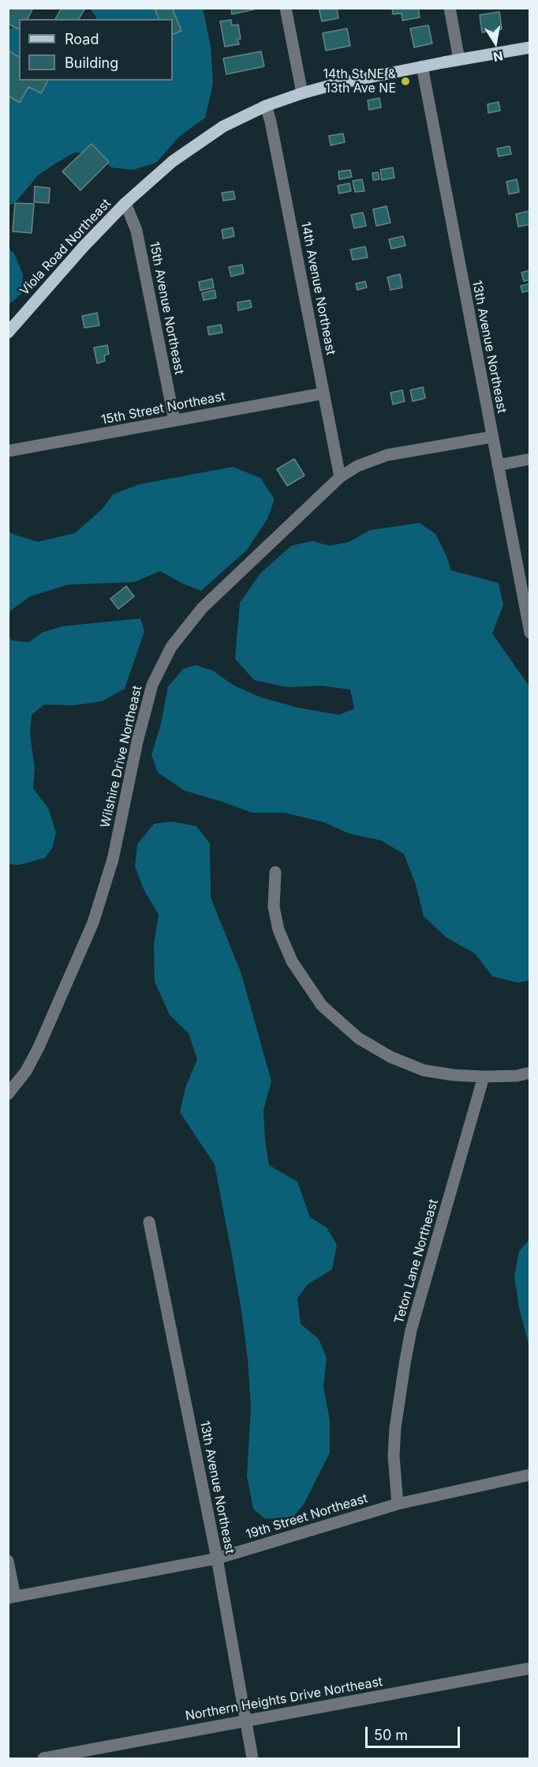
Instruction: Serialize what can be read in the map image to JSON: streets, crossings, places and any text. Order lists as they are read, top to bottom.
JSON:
{
  "streets": {
    "main road": ["Viola Road Northeast"],
    "street": [
      "14th Avenue Northeast",
      "15th Avenue Northeast",
      "13th Avenue Northeast",
      "15th Street Northeast",
      "Wilshire Drive Northeast",
      "Teton Lane Northeast",
      "19th Street Northeast",
      "Northern Heights Drive Northeast"
    ]
  },
  "crossings": [
    ["Viola Road Northeast", "14th Avenue Northeast"],
    ["Viola Road Northeast", "15th Avenue Northeast"],
    ["Viola Road Northeast", "13th Avenue Northeast"],
    ["14th Avenue Northeast", "15th Street Northeast"],
    ["14th Avenue Northeast", "Wilshire Drive Northeast"],
    ["15th Avenue Northeast", "15th Street Northeast"],
    ["13th Avenue Northeast", "19th Street Northeast"],
    ["13th Avenue Northeast", "Northern Heights Drive Northeast"],
    ["Teton Lane Northeast", "19th Street Northeast"]
  ],
  "places": ["14th St NE & 13th Ave NE"],
  "legend": ["Road", "Building"],
  "scale_bar": "50 m",
  "north": "bottom"
}
